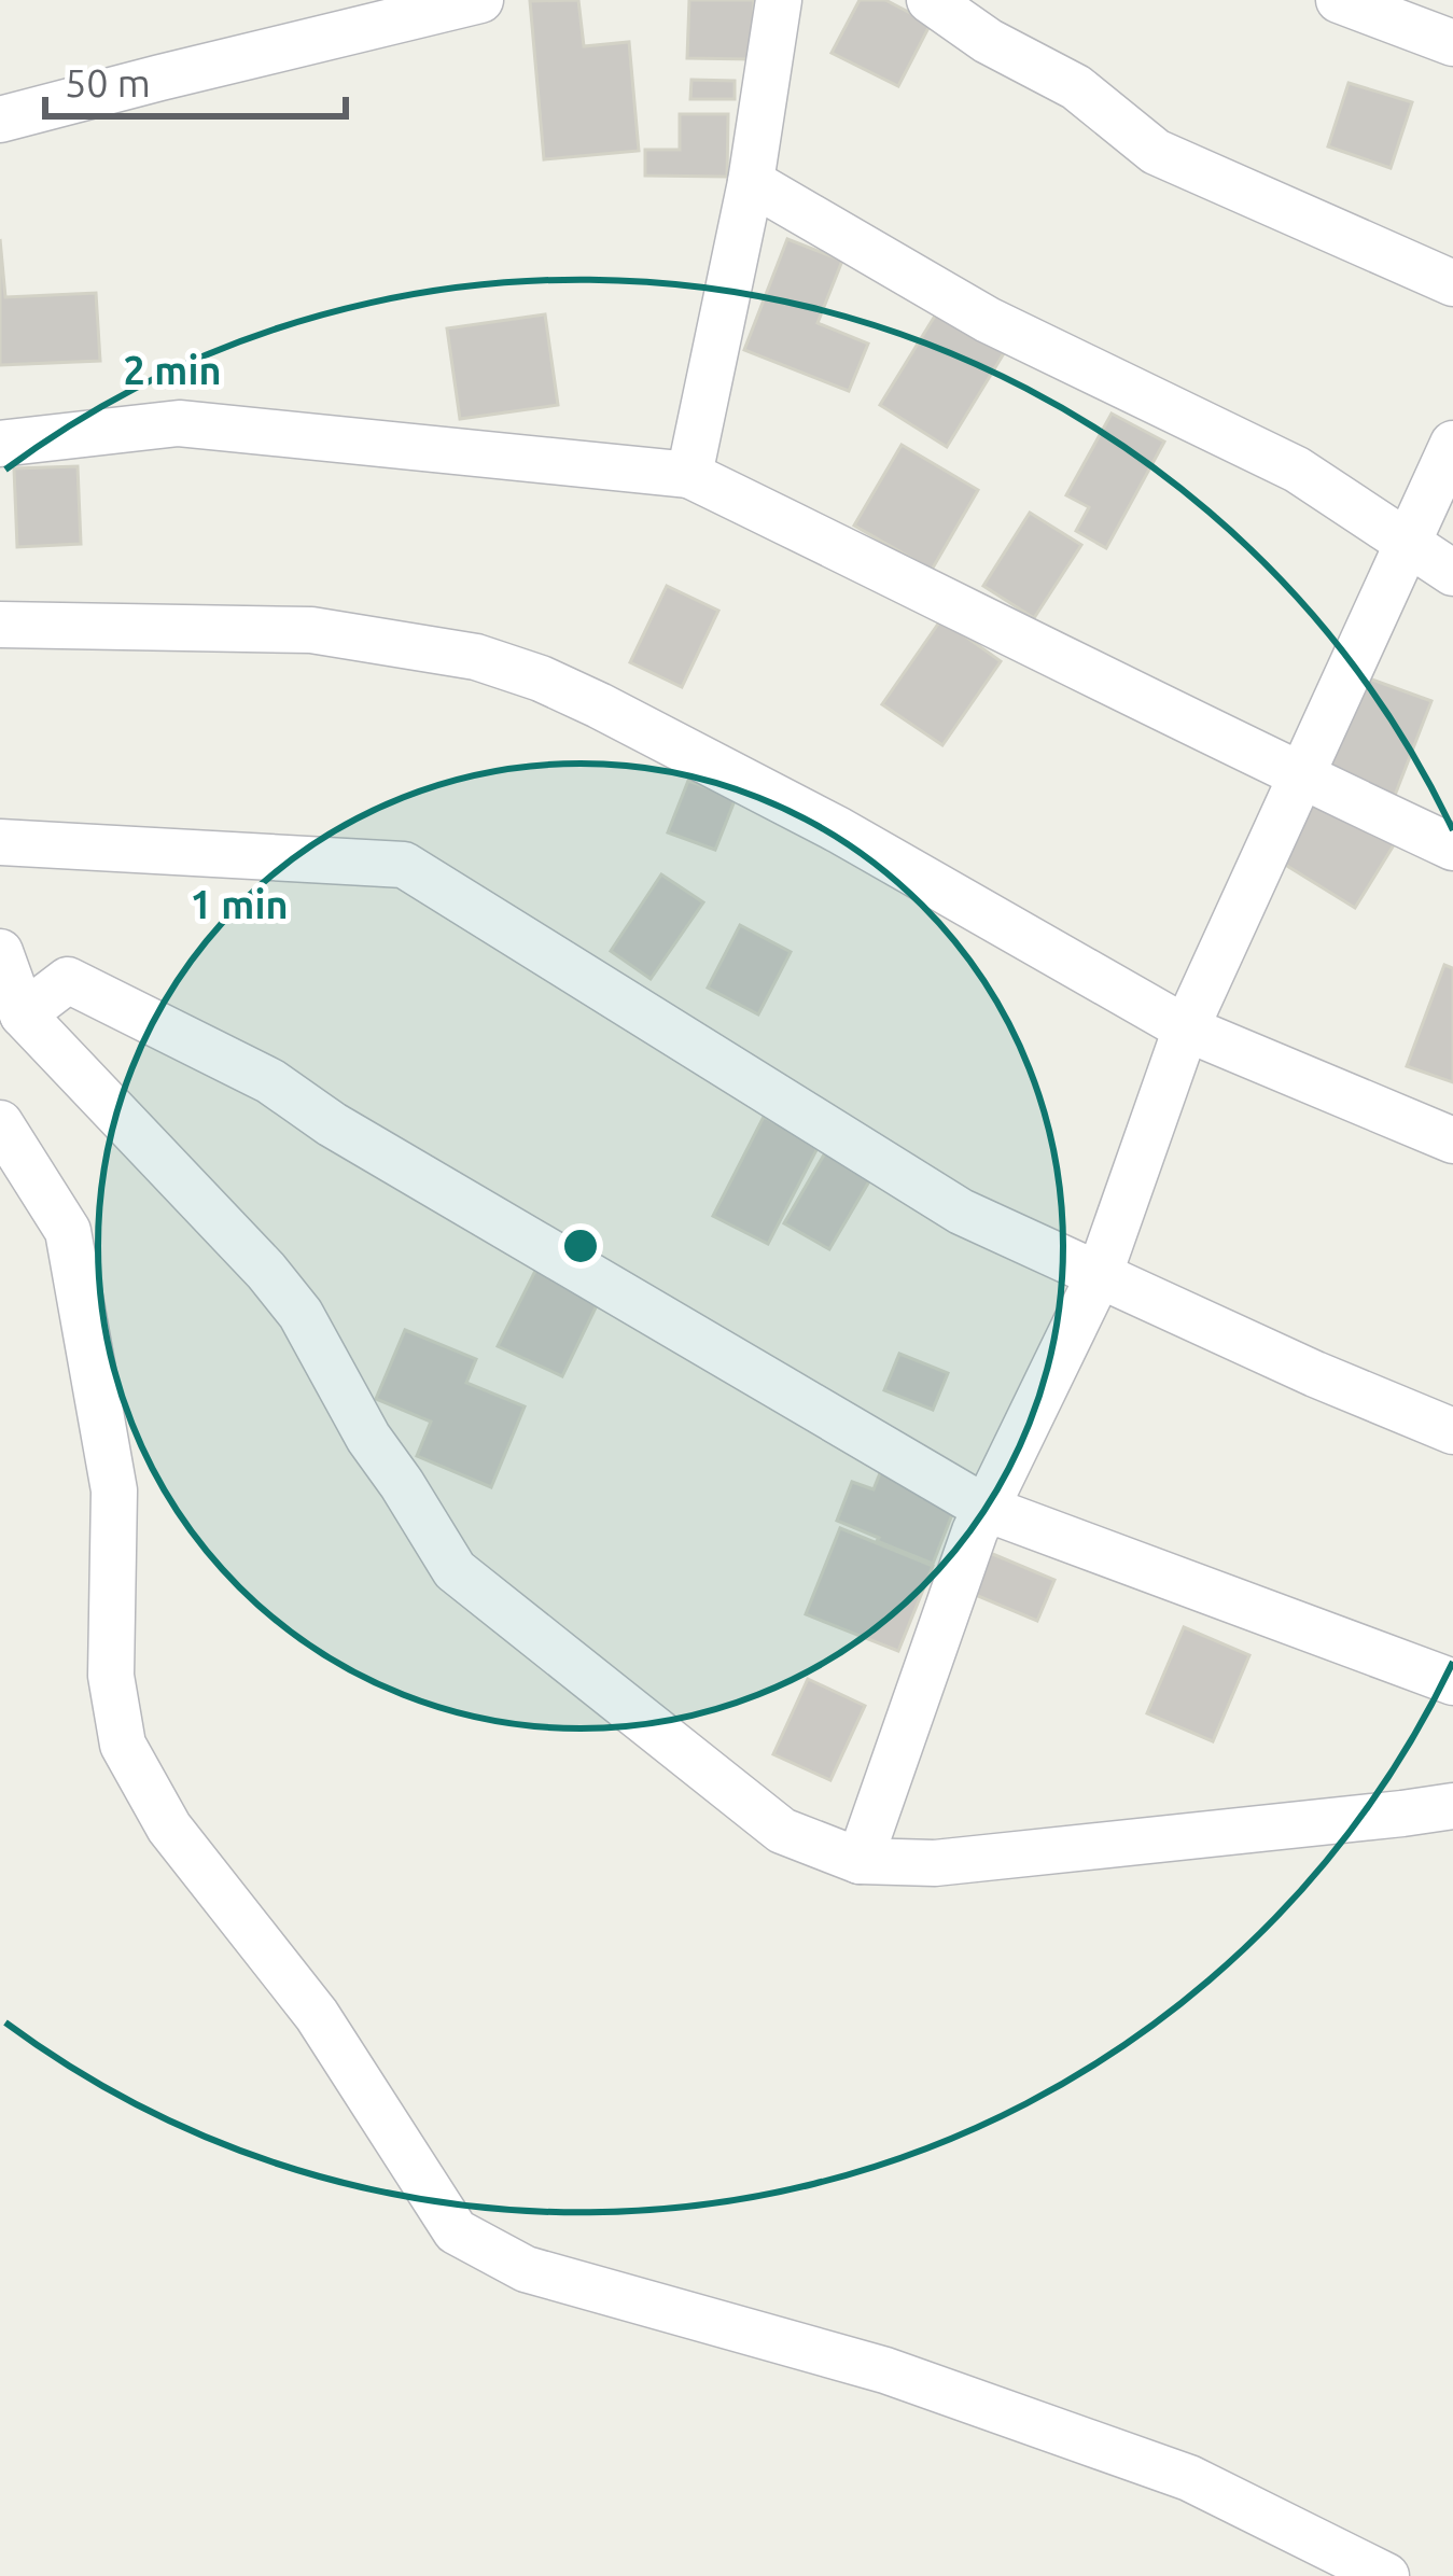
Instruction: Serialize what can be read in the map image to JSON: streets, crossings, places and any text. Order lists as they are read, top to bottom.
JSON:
{
  "scale_bar": "50 m",
  "rings": ["2 min", "1 min"]
}
